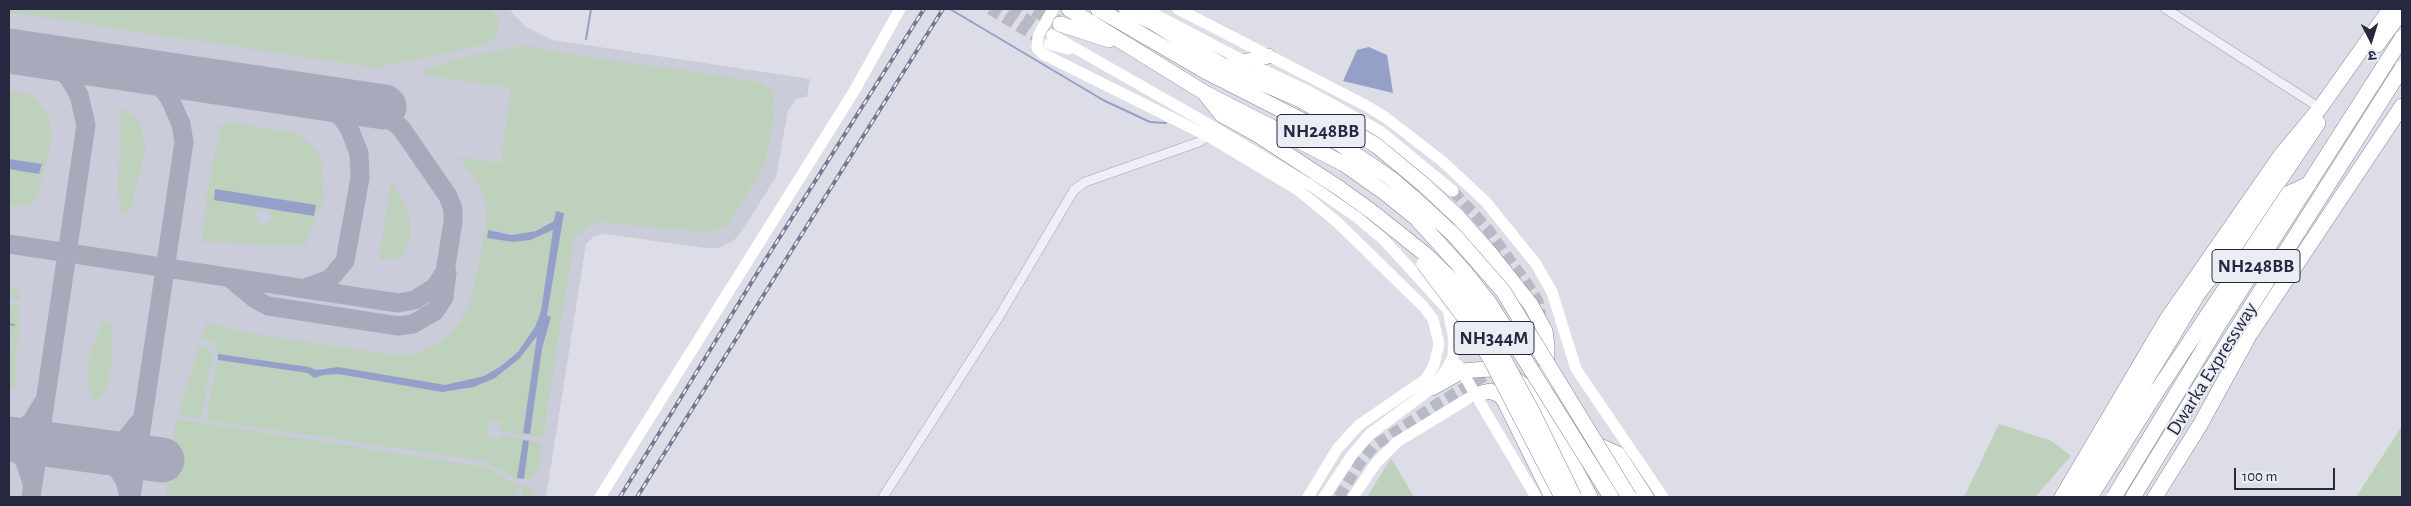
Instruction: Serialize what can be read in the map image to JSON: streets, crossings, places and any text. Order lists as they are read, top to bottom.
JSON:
{
  "streets": {
    "highway": ["NH248BB", "NH344M", "Dwarka Expressway"]
  },
  "crossings": [
    ["NH248BB", "NH344M"]
  ],
  "scale_bar": "100 m",
  "north": "bottom"
}
